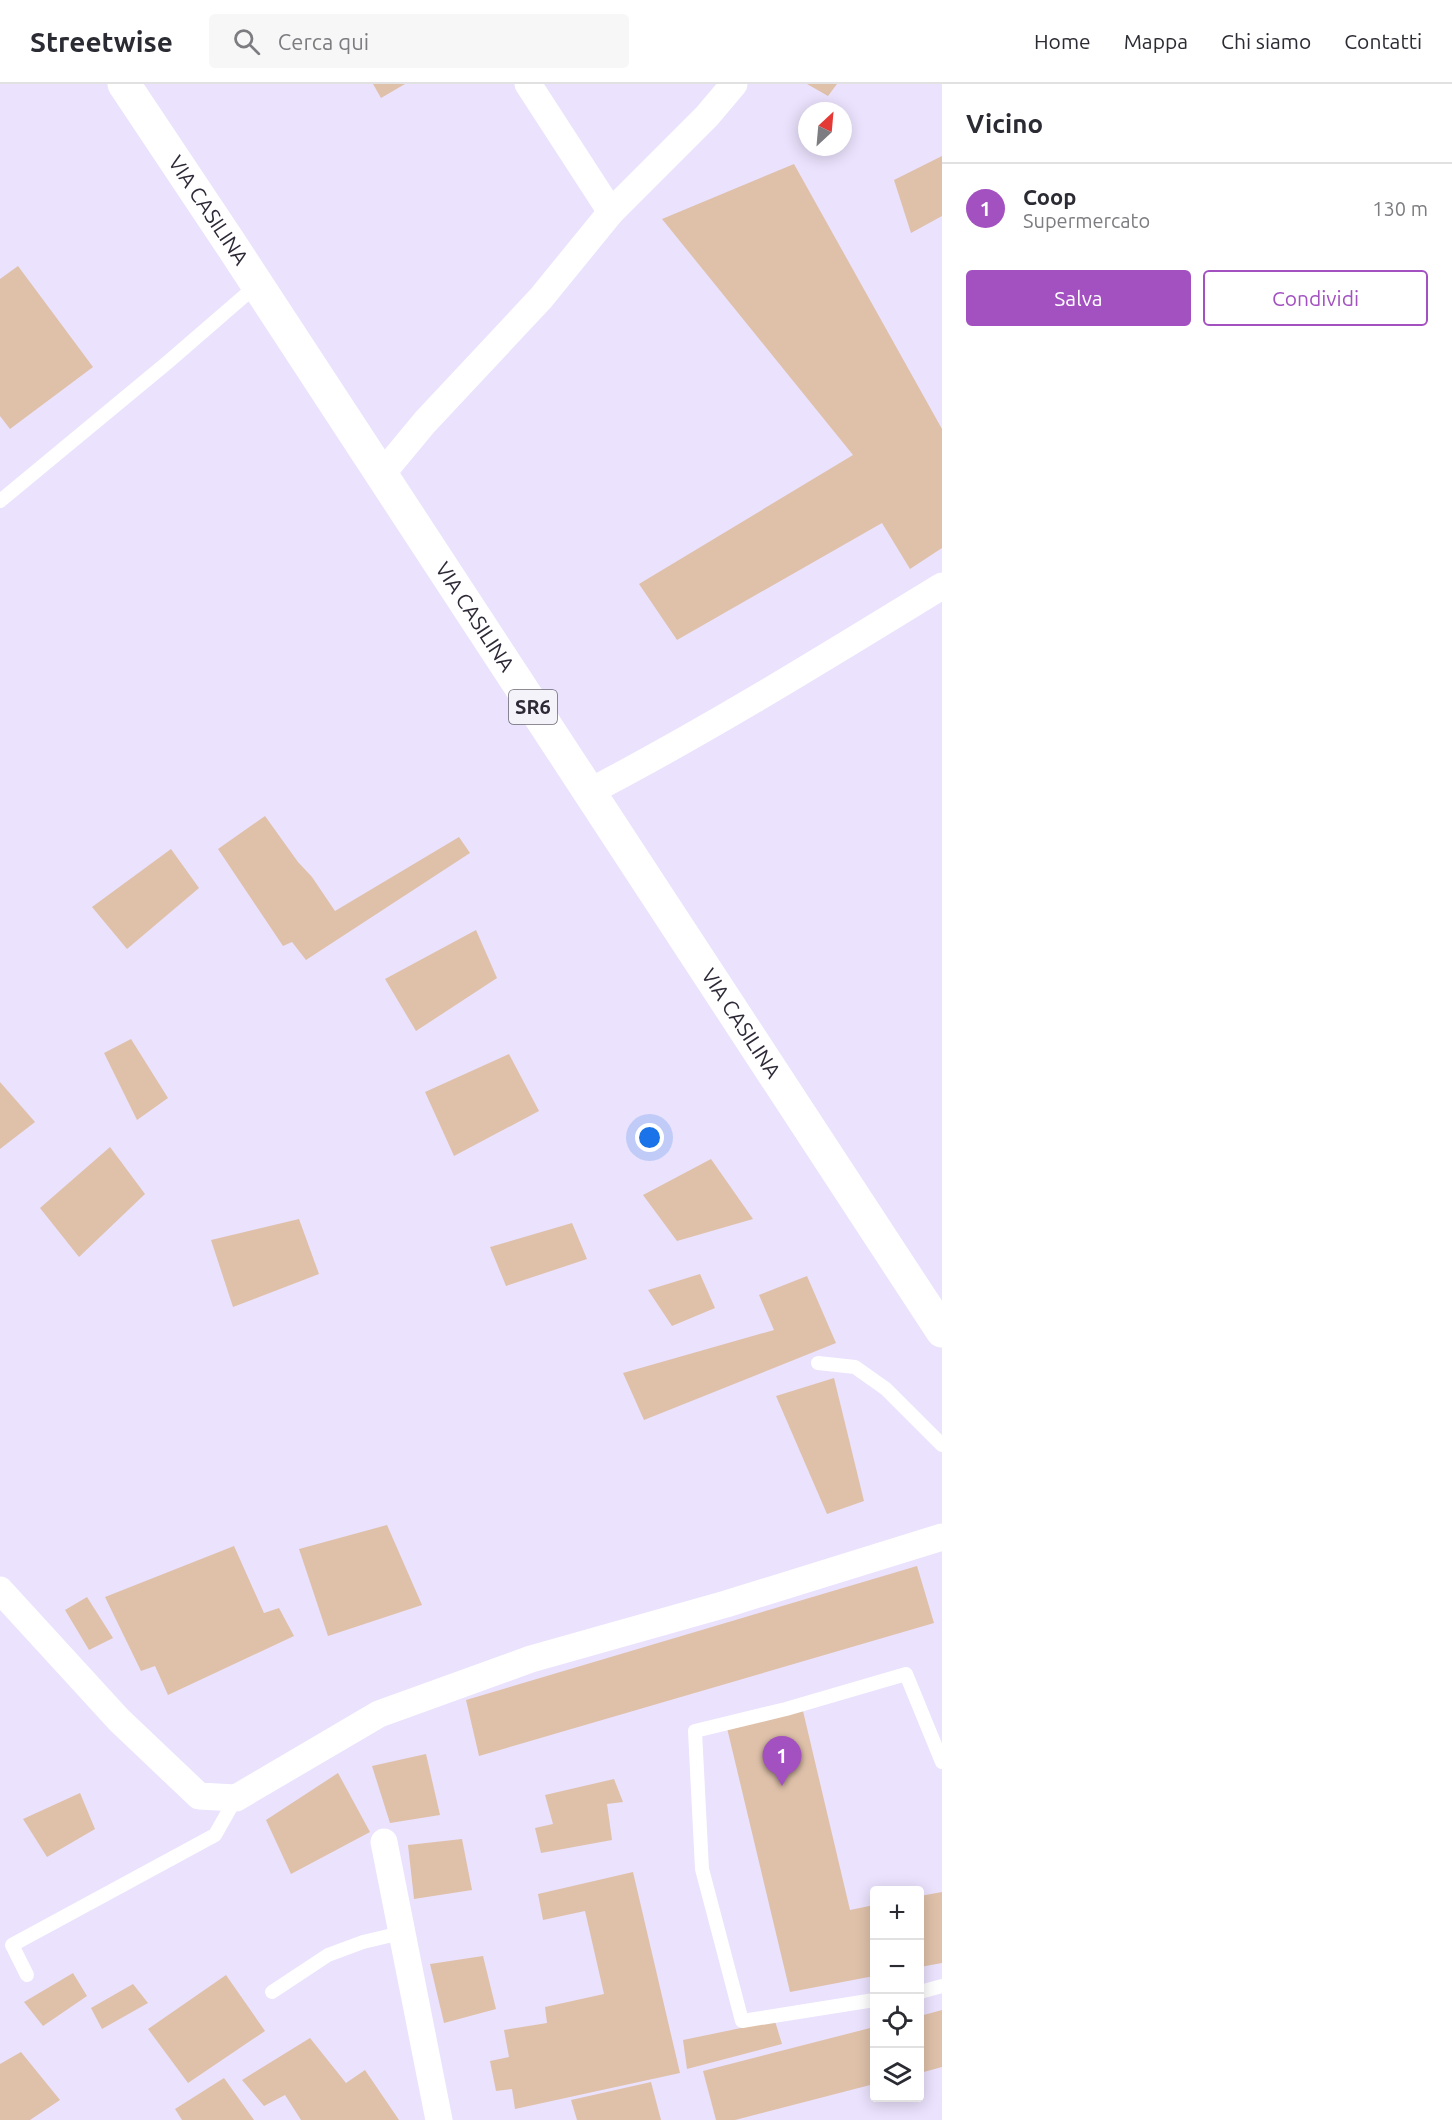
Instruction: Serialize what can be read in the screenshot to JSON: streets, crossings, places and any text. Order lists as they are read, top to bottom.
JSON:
{
  "streets": {
    "main road": ["VIA CASILINA", "SR6"]
  },
  "north": "top right",
  "page": {
    "header": "Streetwise",
    "search": "Cerca qui",
    "nav": [
      "Home",
      "Mappa",
      "Chi siamo",
      "Contatti"
    ],
    "heading": "Vicino",
    "list": [
      {
        "mark": "1",
        "name": "Coop",
        "note": "Supermercato",
        "value": "130 m"
      }
    ],
    "buttons": ["Salva", "Condividi"],
    "pins": "1",
    "map_buttons": ["+", "−"]
  }
}
